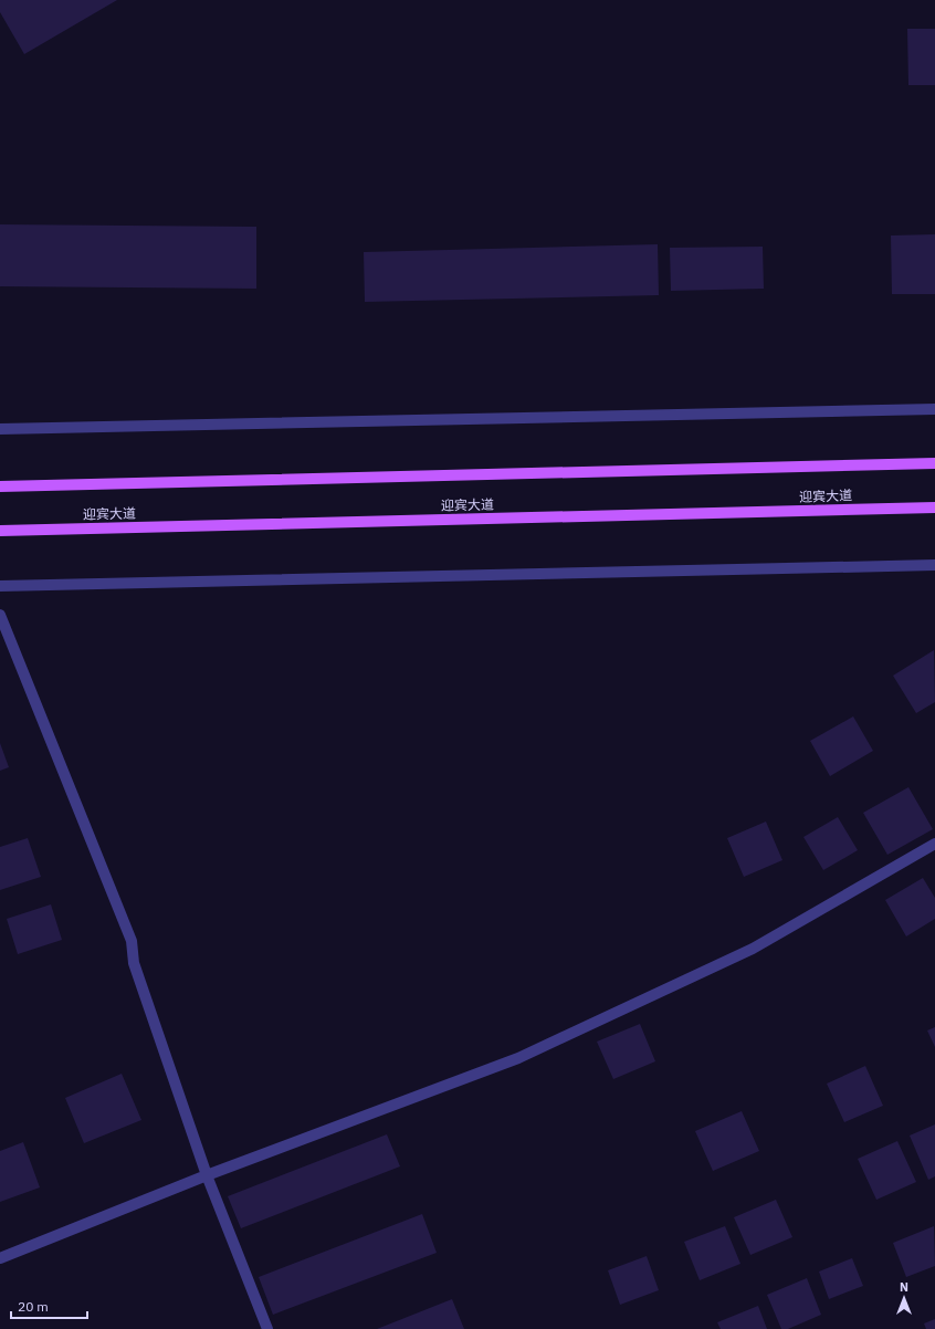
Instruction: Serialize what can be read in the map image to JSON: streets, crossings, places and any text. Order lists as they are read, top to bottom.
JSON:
{
  "streets": {
    "main road": ["迎宾大道"]
  },
  "scale_bar": "20 m",
  "north": "top"
}
